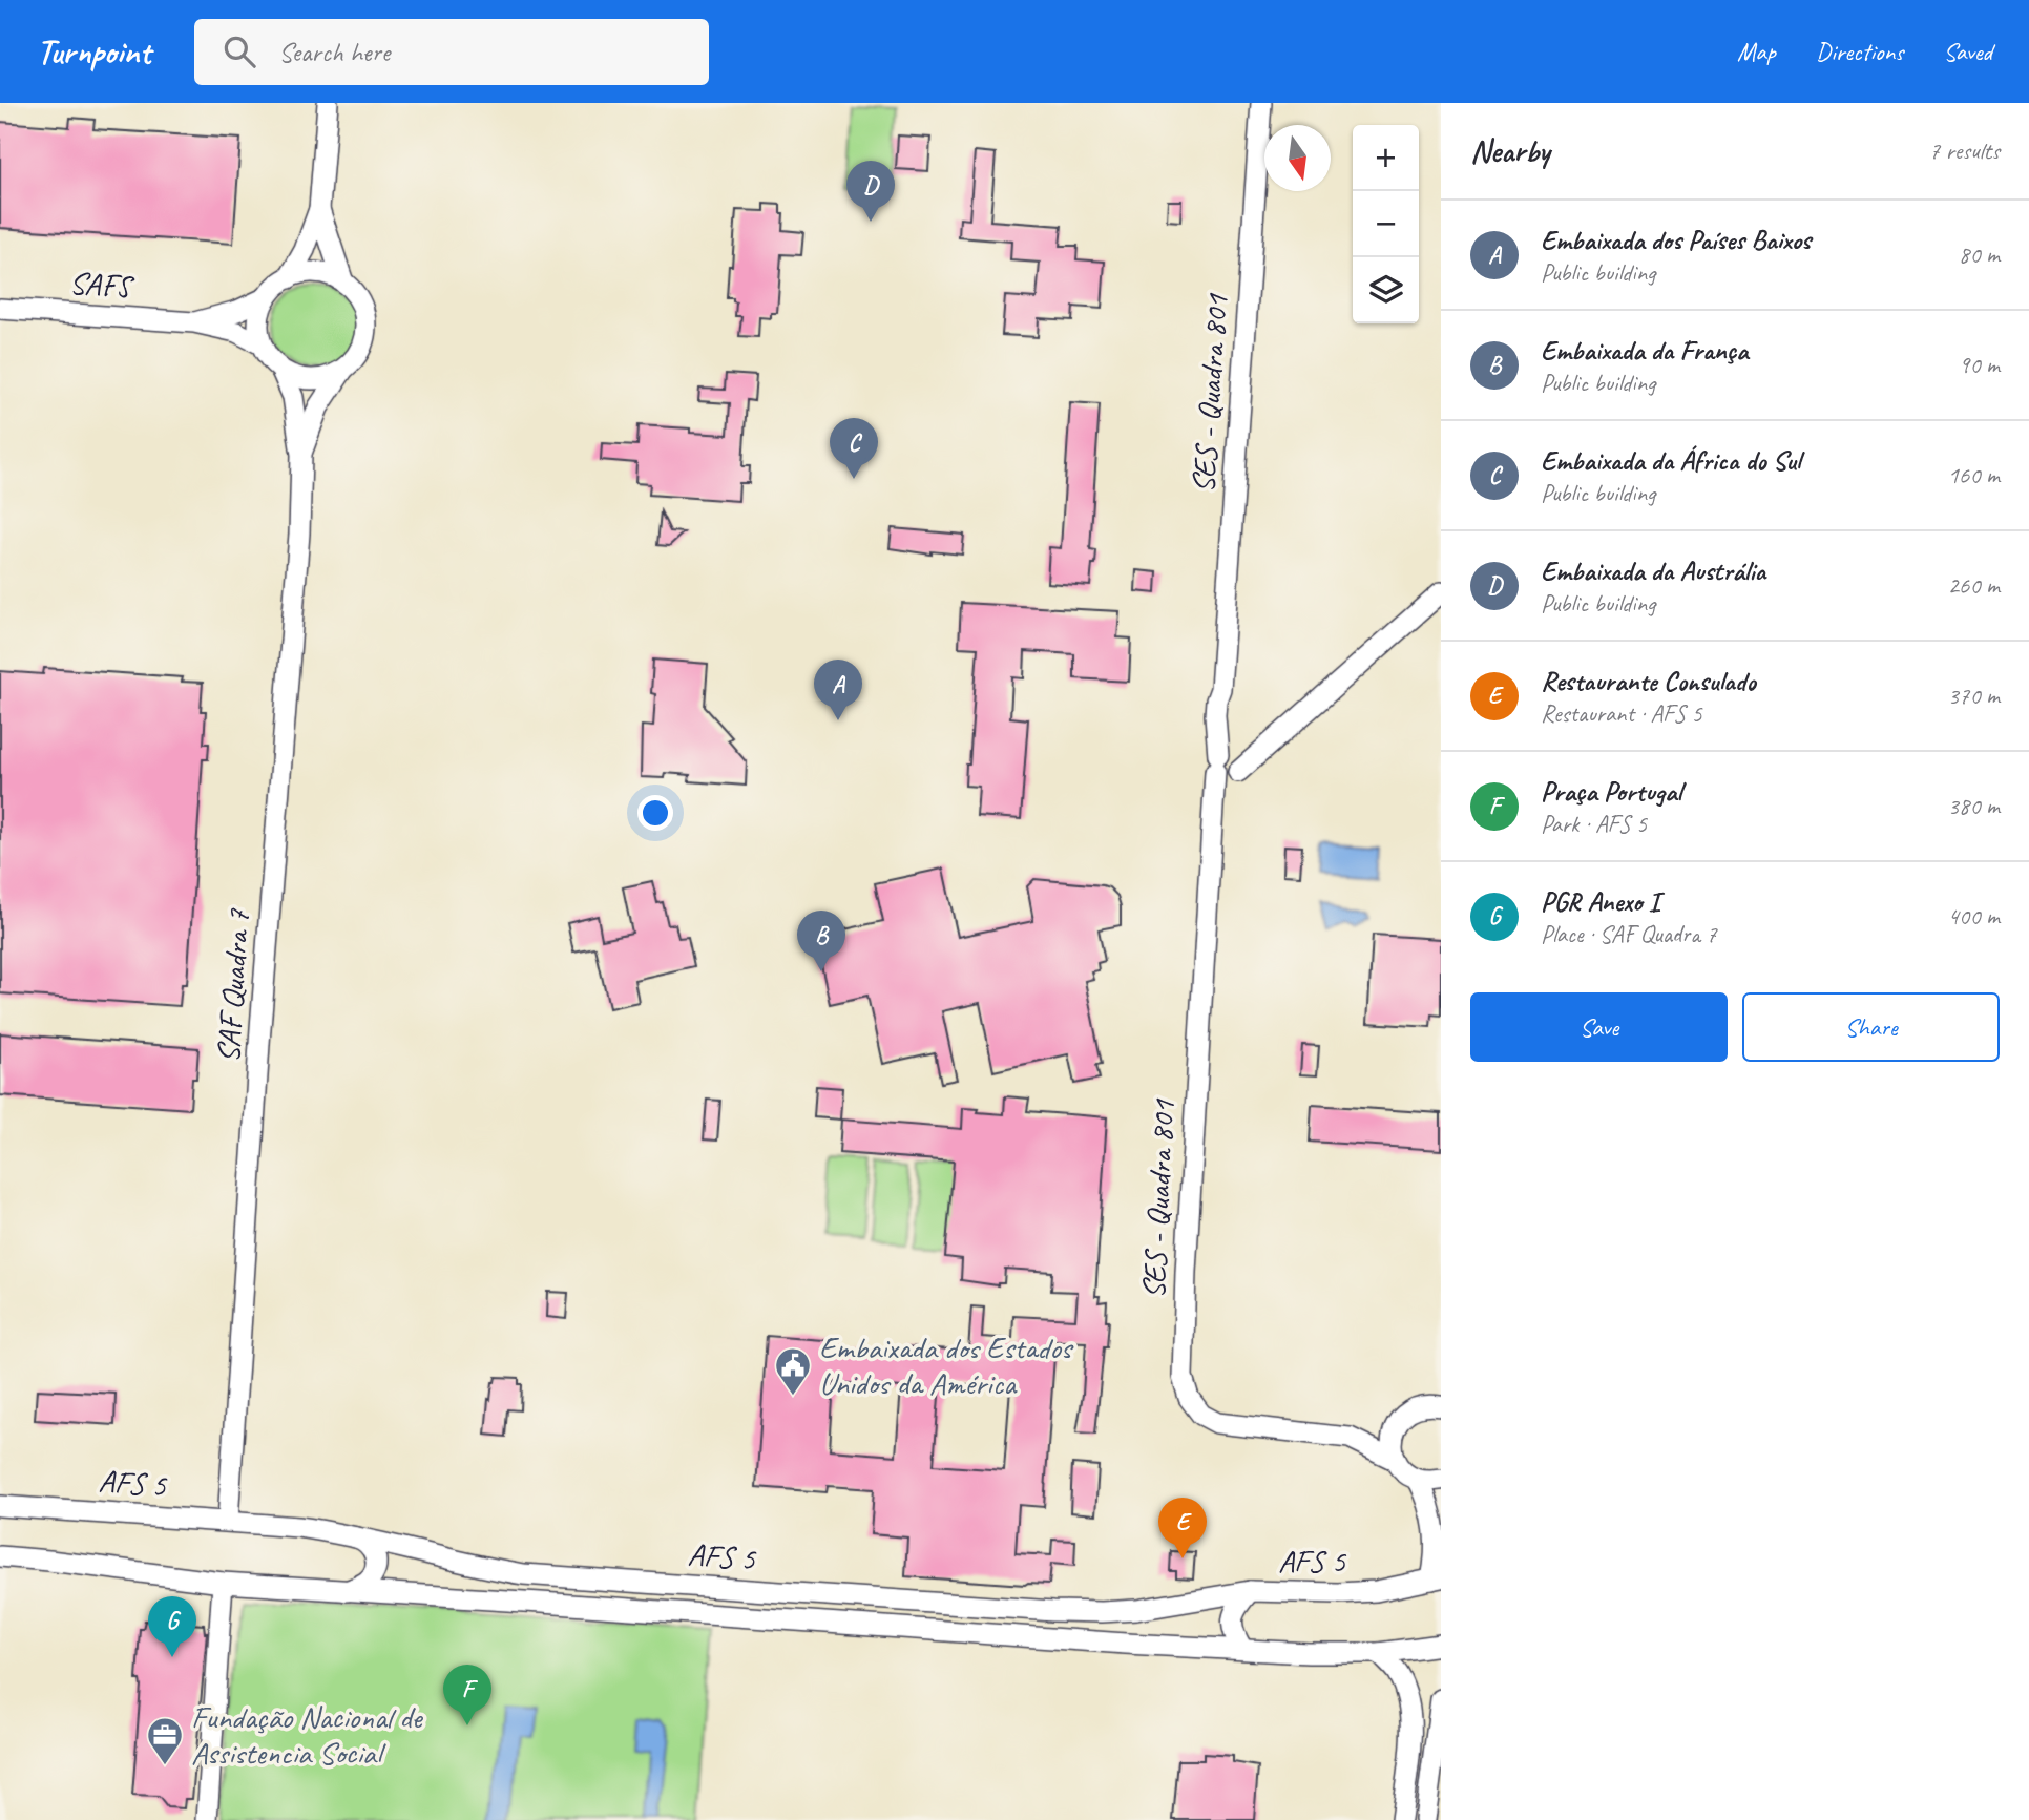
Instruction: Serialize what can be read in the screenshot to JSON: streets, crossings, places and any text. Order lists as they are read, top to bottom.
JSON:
{
  "streets": {
    "street": [
      "SAFS",
      "SES - Quadra 801",
      "SAF Quadra 7",
      "AFS 5"
    ]
  },
  "crossings": [
    ["SAFS", "SAF Quadra 7"],
    ["SAF Quadra 7", "AFS 5"]
  ],
  "places": {
    "public building": ["Embaixada dos Estados Unidos da América"],
    "office": ["Fundação Nacional de Assistencia Social"]
  },
  "north": "bottom",
  "page": {
    "header": "Turnpoint",
    "search": "Search here",
    "nav": ["Map", "Directions", "Saved"],
    "heading": ["Nearby", "7 results"],
    "map_buttons": ["+", "−"],
    "pins": [
      "D",
      "C",
      "A",
      "B",
      "E",
      "G",
      "F"
    ],
    "list": [
      {
        "mark": "A",
        "name": "Embaixada dos Países Baixos",
        "note": "Public building",
        "value": "80 m"
      },
      {
        "mark": "B",
        "name": "Embaixada da França",
        "note": "Public building",
        "value": "90 m"
      },
      {
        "mark": "C",
        "name": "Embaixada da África do Sul",
        "note": "Public building",
        "value": "160 m"
      },
      {
        "mark": "D",
        "name": "Embaixada da Austrália",
        "note": "Public building",
        "value": "260 m"
      },
      {
        "mark": "E",
        "name": "Restaurante Consulado",
        "note": "Restaurant · AFS 5",
        "value": "370 m"
      },
      {
        "mark": "F",
        "name": "Praça Portugal",
        "note": "Park · AFS 5",
        "value": "380 m"
      },
      {
        "mark": "G",
        "name": "PGR Anexo I",
        "note": "Place · SAF Quadra 7",
        "value": "400 m"
      }
    ],
    "buttons": ["Save", "Share"]
  }
}
